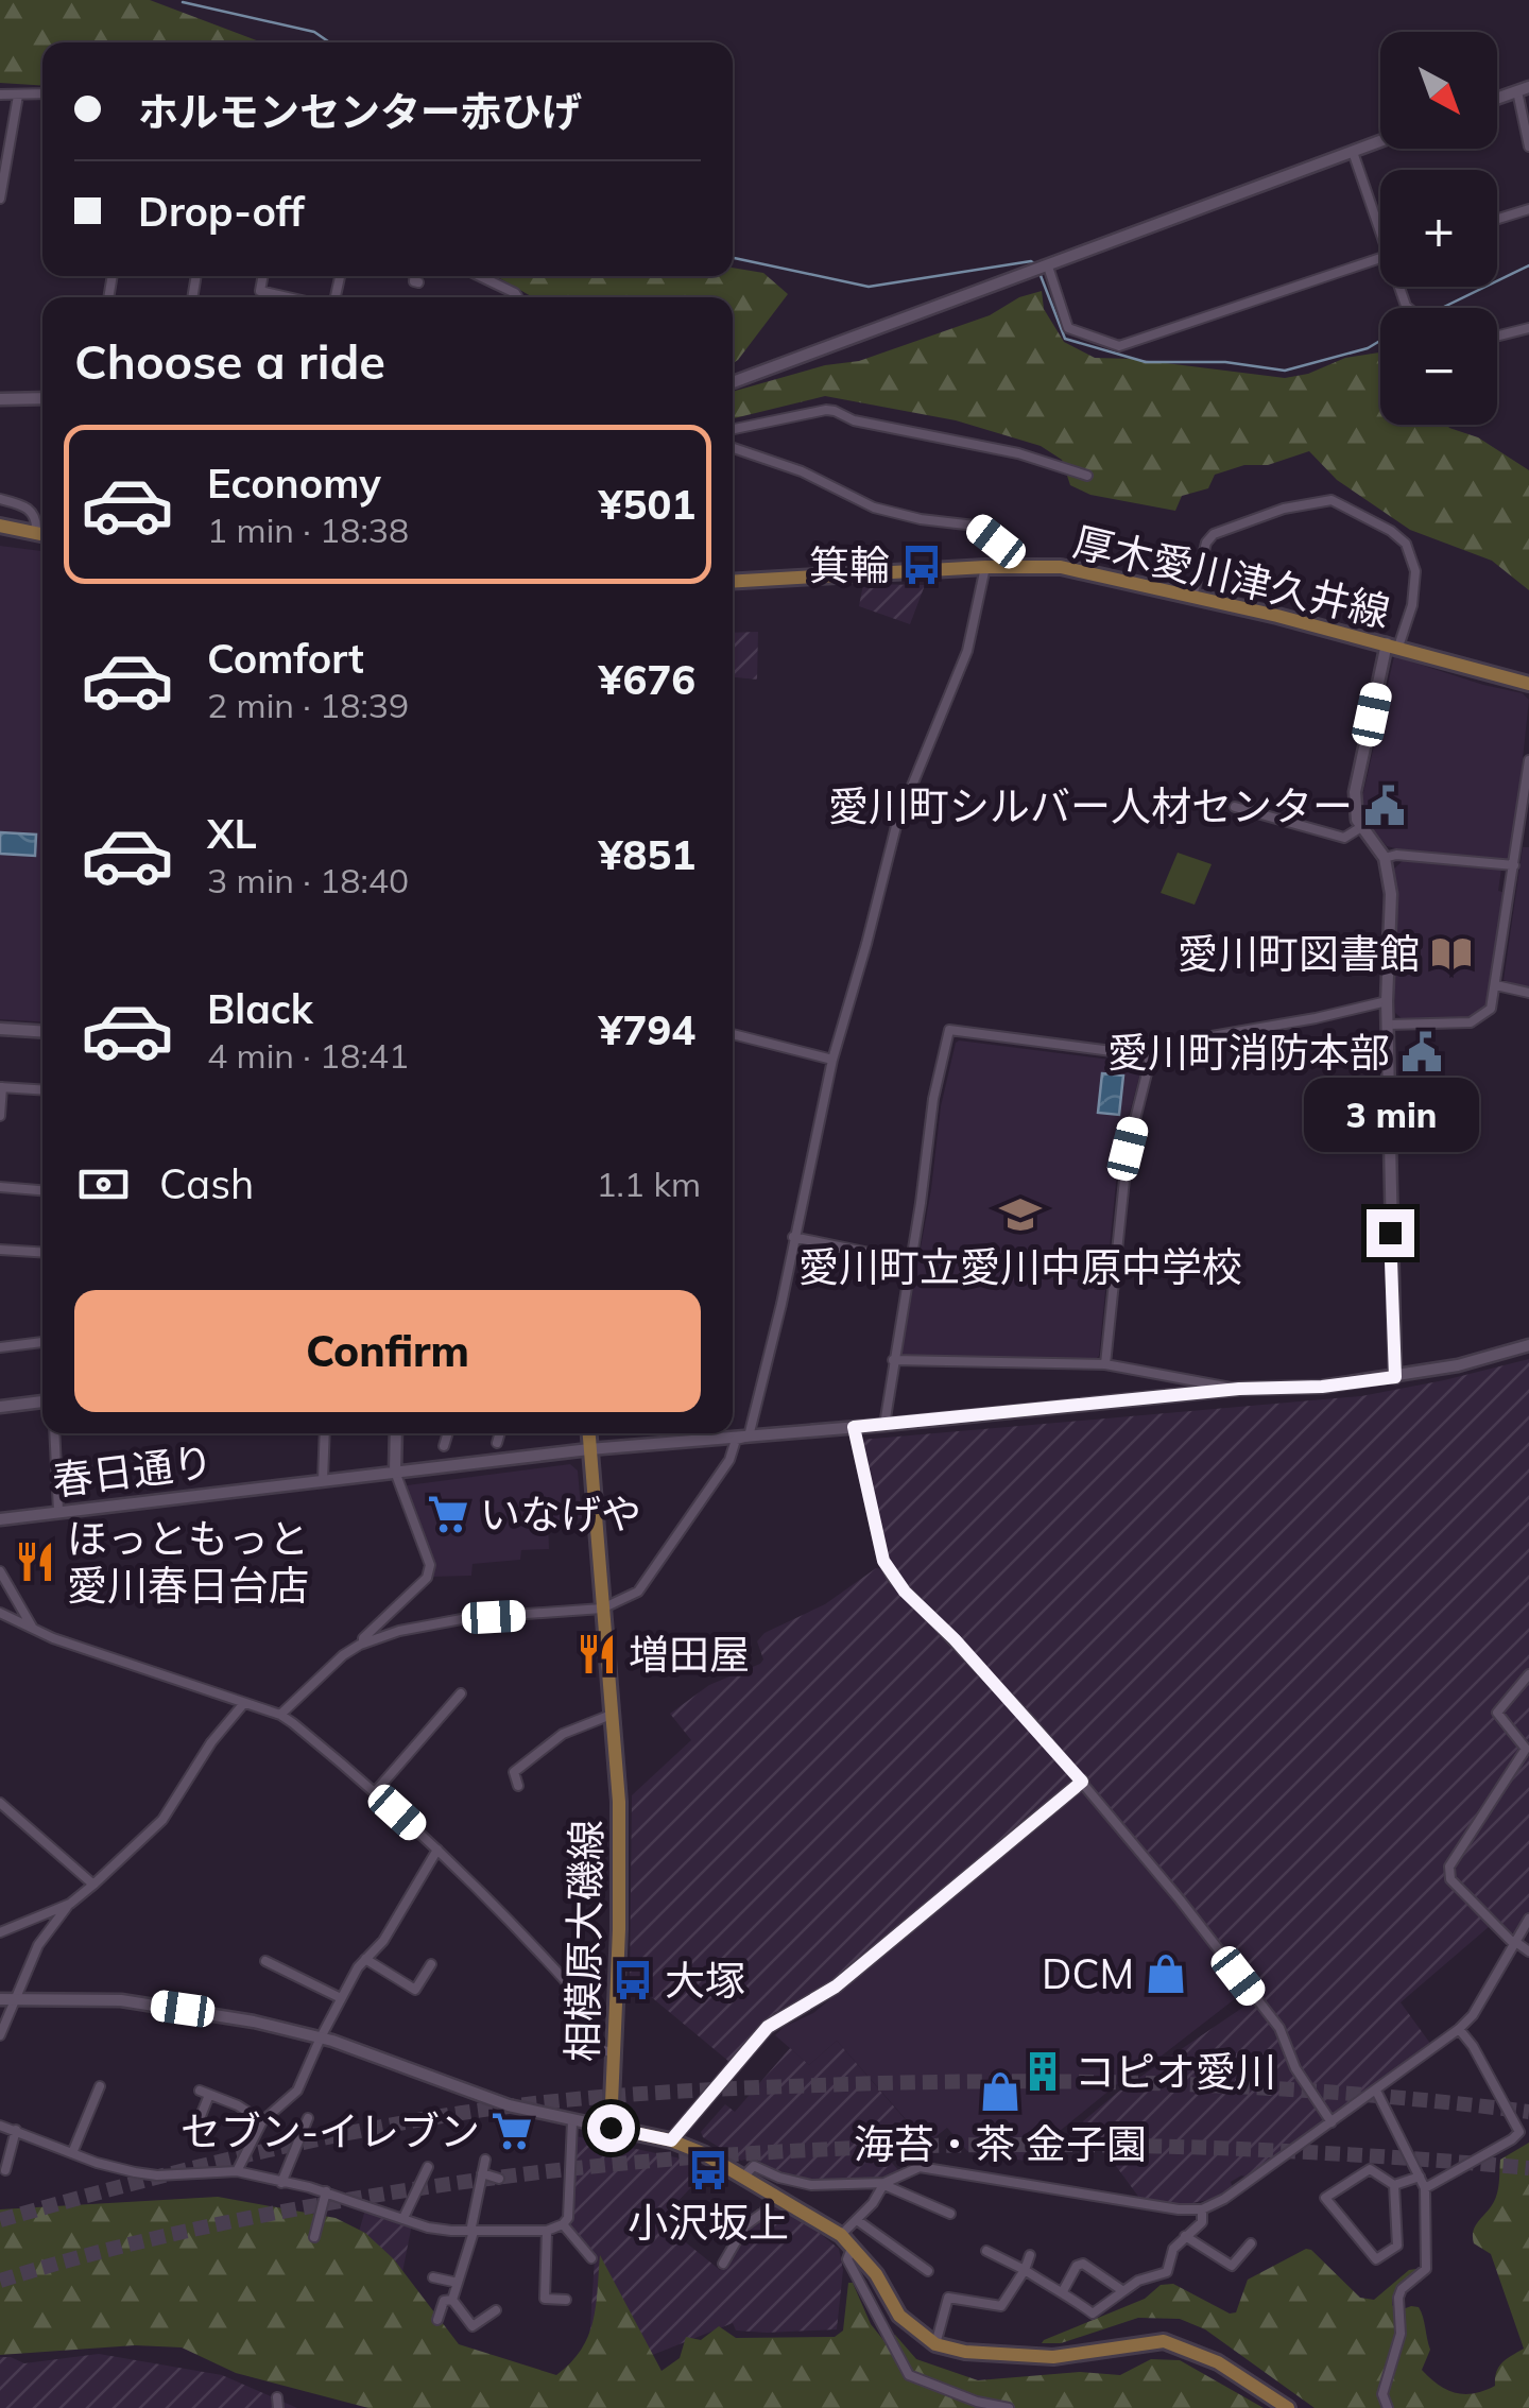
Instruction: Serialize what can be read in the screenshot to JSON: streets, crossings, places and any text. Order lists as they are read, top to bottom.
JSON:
{
  "streets": {
    "main road": ["厚木愛川津久井線", "相模原大磯線"],
    "street": ["春日通り"]
  },
  "crossings": [
    ["春日通り", "相模原大磯線"]
  ],
  "places": {
    "bus stop": ["箕輪", "大塚", "小沢坂上"],
    "public building": ["愛川町シルバー人材センター", "愛川町消防本部"],
    "library": ["愛川町図書館"],
    "school or university": ["愛川町立愛川中原中学校"],
    "supermarket": ["いなげや", "セブン-イレブン"],
    "restaurant": ["ほっともっと 愛川春日台店", "増田屋"],
    "shop": ["DCM", "海苔・茶 金子園"],
    "building": ["コピオ愛川"]
  },
  "north": "bottom right",
  "page": {
    "map_buttons": ["+", "−"],
    "banner": ["ホルモンセンター赤ひげ", "Drop-off"],
    "heading": "Choose a ride",
    "list": [
      {
        "name": "Economy",
        "note": "1 min · 18:38",
        "value": "¥501"
      },
      {
        "name": "Comfort",
        "note": "2 min · 18:39",
        "value": "¥676"
      },
      {
        "name": "XL",
        "note": "3 min · 18:40",
        "value": "¥851"
      },
      {
        "name": "Black",
        "note": "4 min · 18:41",
        "value": "¥794"
      }
    ],
    "bubble": "3 min",
    "pay": ["Cash", "1.1 km"],
    "buttons": "Confirm"
  }
}
